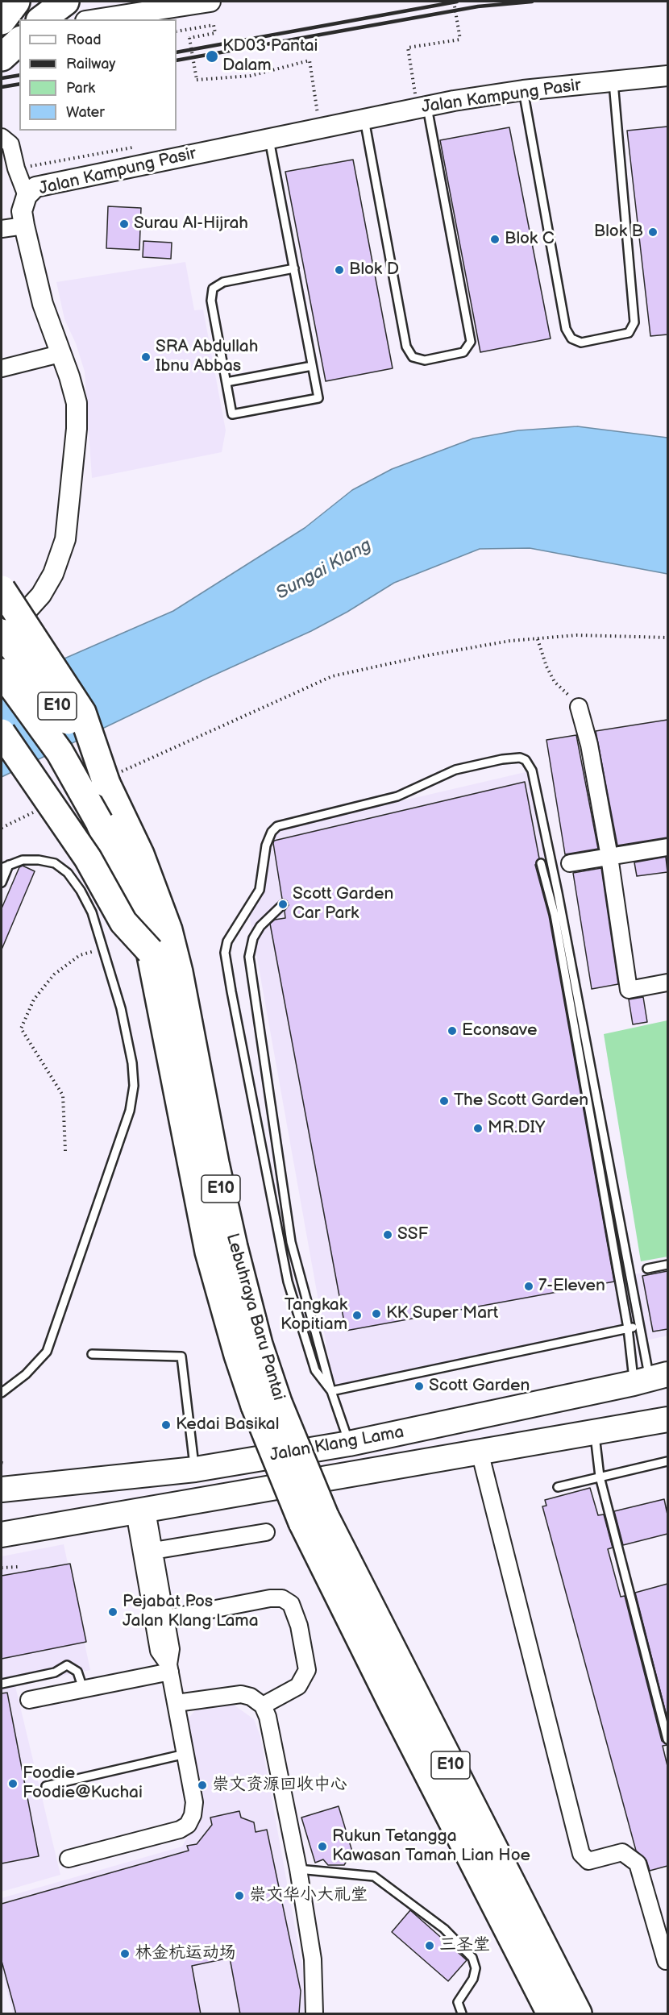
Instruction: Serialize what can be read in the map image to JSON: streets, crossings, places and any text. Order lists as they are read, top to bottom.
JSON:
{
  "streets": {
    "highway": ["E10", "Lebuhraya Baru Pantai"],
    "main road": ["Jalan Klang Lama"],
    "street": ["Jalan Kampung Pasir"]
  },
  "water": ["Sungai Klang"],
  "places": [
    "KD03 Pantai Dalam",
    "Surau Al-Hijrah",
    "Blok B",
    "Blok C",
    "Blok D",
    "SRA Abdullah Ibnu Abbas",
    "Scott Garden Car Park",
    "Econsave",
    "The Scott Garden",
    "MR.DIY",
    "SSF",
    "7-Eleven",
    "KK Super Mart",
    "Tangkak Kopitiam",
    "Scott Garden",
    "Kedai Basikal",
    "Pejabat Pos Jalan Klang Lama",
    "Foodie Foodie@Kuchai",
    "崇文资源回收中心",
    "Rukun Tetangga Kawasan Taman Lian Hoe",
    "崇文华小大礼堂",
    "三圣堂",
    "林金杭运动场"
  ],
  "legend": [
    "Road",
    "Railway",
    "Park",
    "Water"
  ]
}
